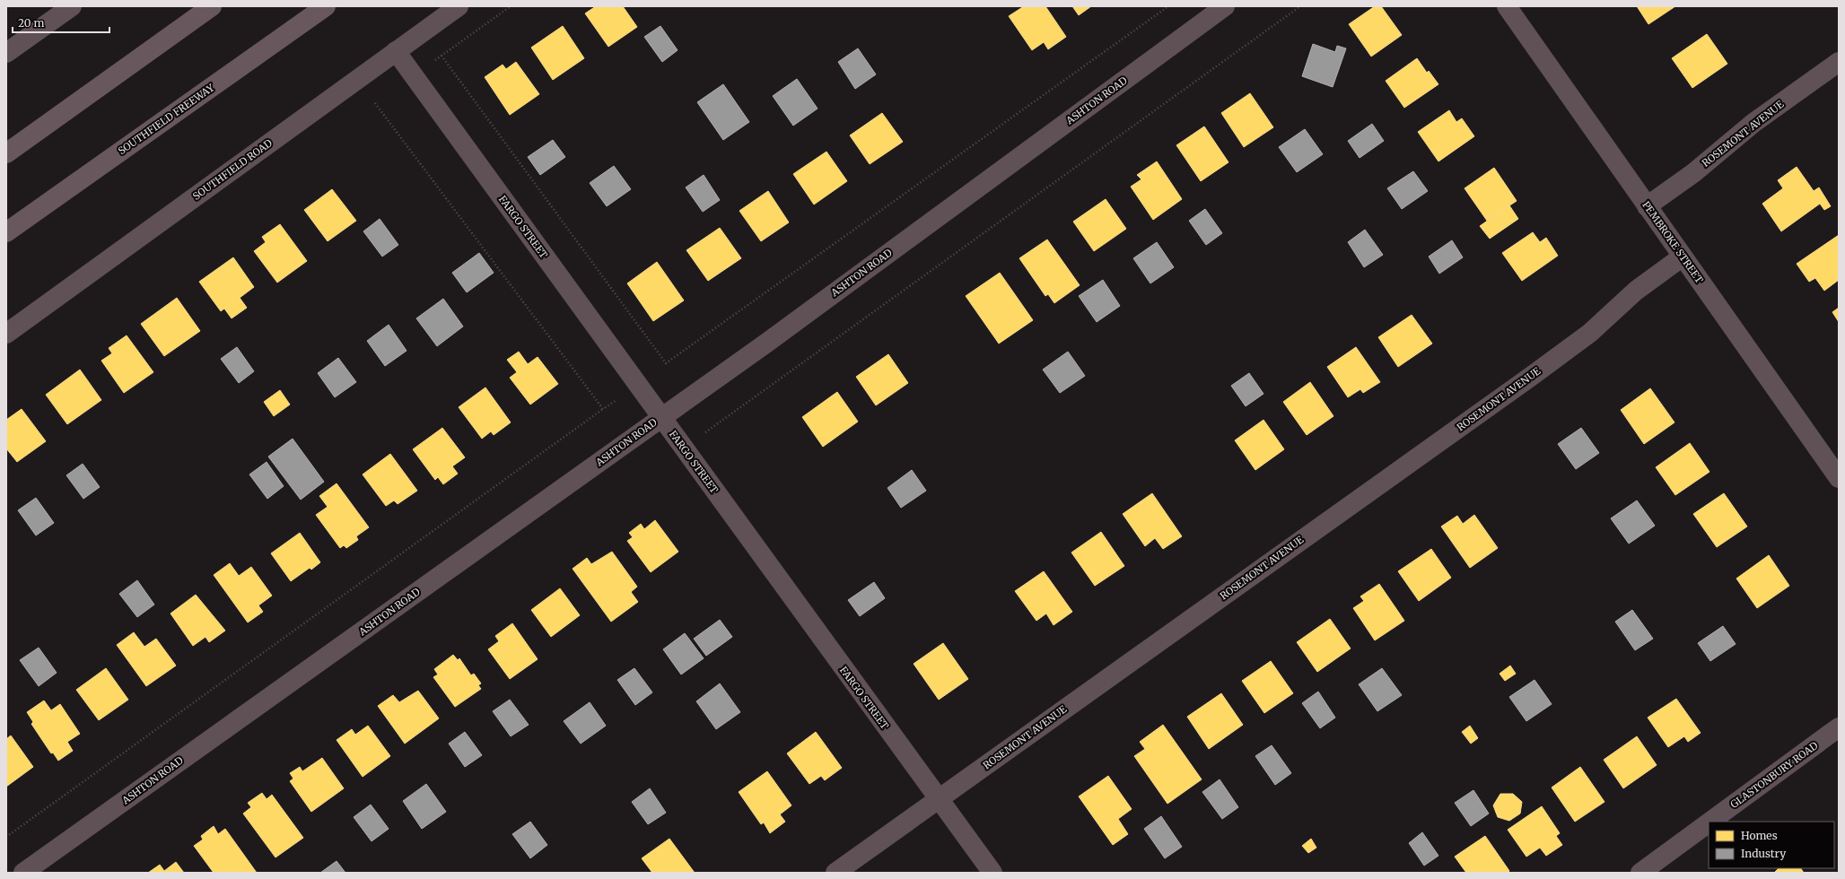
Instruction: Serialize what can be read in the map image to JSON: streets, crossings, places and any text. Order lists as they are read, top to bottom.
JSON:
{
  "streets": {
    "highway": ["SOUTHFIELD FREEWAY"],
    "main road": ["SOUTHFIELD ROAD"],
    "street": [
      "ASHTON ROAD",
      "ROSEMONT AVENUE",
      "FARGO STREET",
      "PEMBROKE STREET",
      "GLASTONBURY ROAD"
    ]
  },
  "crossings": [
    ["ASHTON ROAD", "FARGO STREET"],
    ["ROSEMONT AVENUE", "FARGO STREET"],
    ["ROSEMONT AVENUE", "PEMBROKE STREET"],
    ["SOUTHFIELD ROAD", "FARGO STREET"]
  ],
  "legend": ["Homes", "Industry"],
  "scale_bar": "20 m"
}
